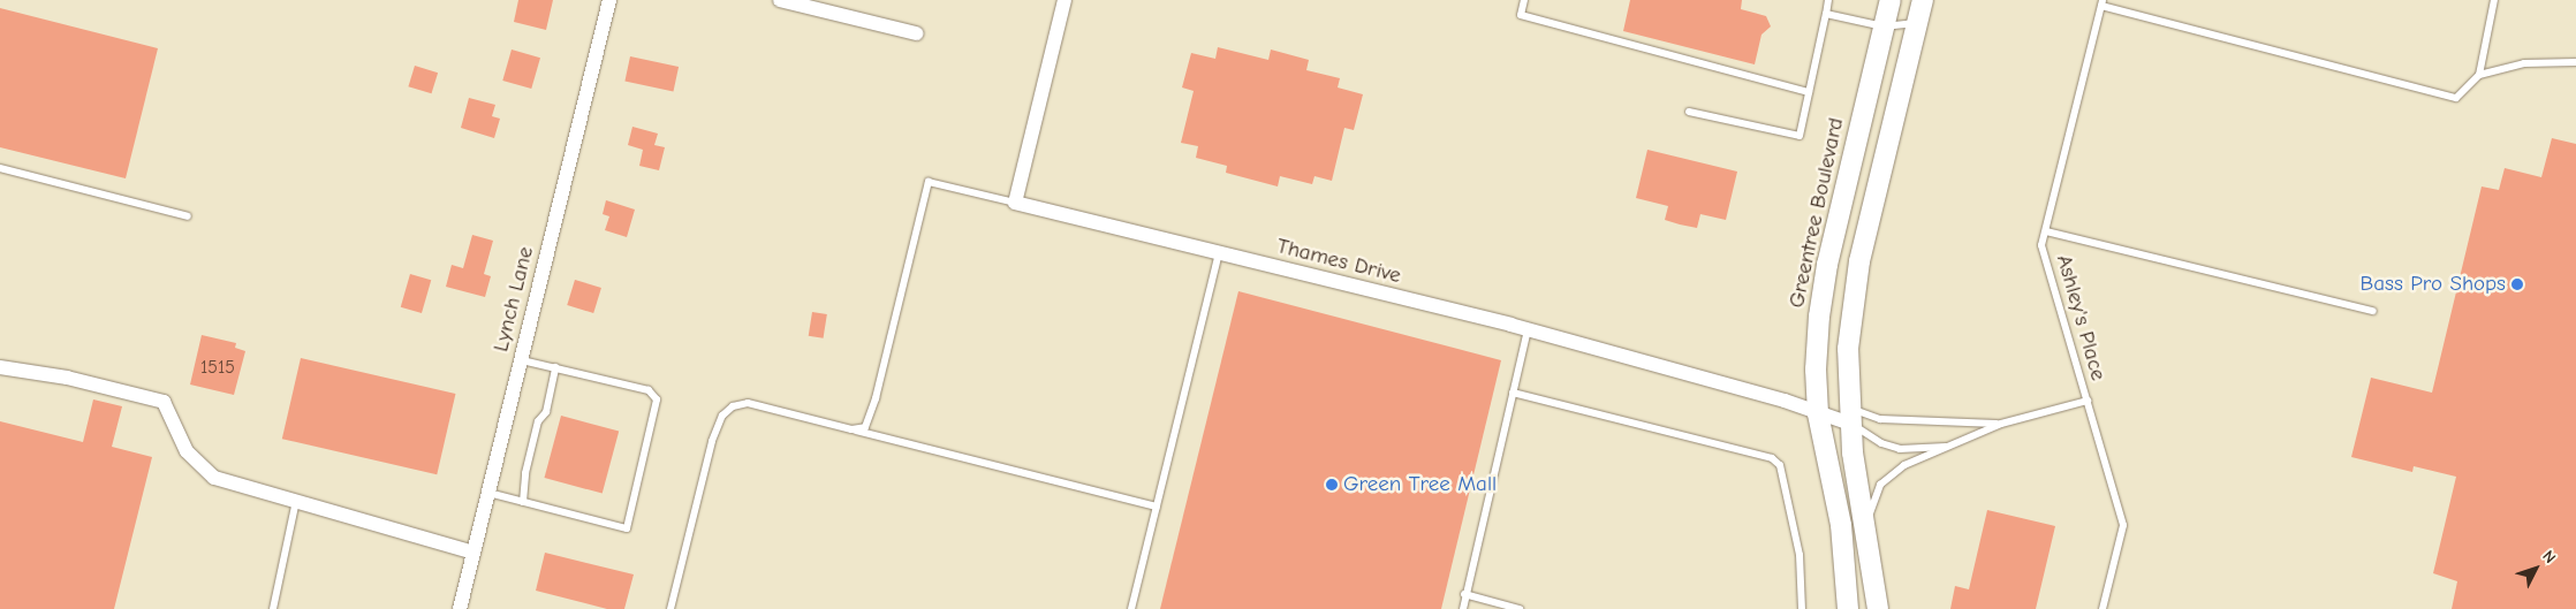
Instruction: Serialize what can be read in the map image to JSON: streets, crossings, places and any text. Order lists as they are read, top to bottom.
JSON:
{
  "streets": {
    "main road": ["Greentree Boulevard"],
    "street": ["Thames Drive", "Lynch Lane"],
    "lane": ["Ashley's Place"]
  },
  "crossings": [
    ["Greentree Boulevard", "Thames Drive"]
  ],
  "places": ["Bass Pro Shops", "Green Tree Mall"],
  "house_numbers": ["1515"],
  "north": "top right"
}
